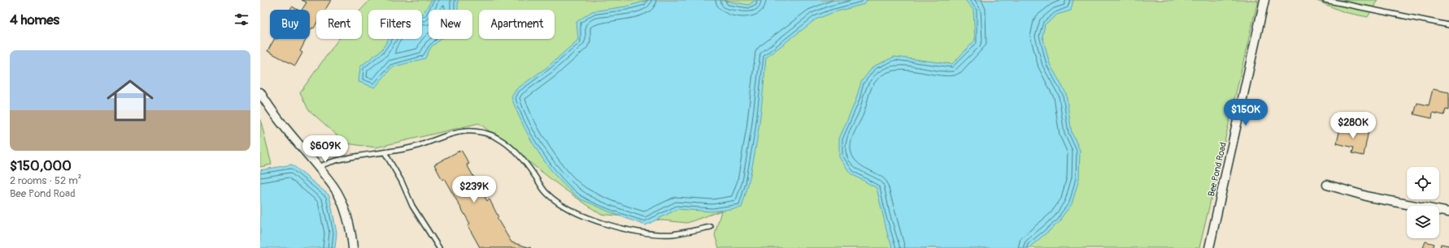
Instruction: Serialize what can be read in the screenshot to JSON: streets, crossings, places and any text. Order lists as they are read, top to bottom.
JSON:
{
  "streets": {
    "street": ["Bee Pond Road"]
  },
  "page": {
    "heading": "4 homes",
    "chip": [
      "Buy",
      "Rent",
      "Filters",
      "New",
      "Apartment"
    ],
    "list": [
      {
        "name": "$150,000",
        "note": "2 rooms · 52 m² · Bee Pond Road"
      }
    ],
    "price": [
      "$150K",
      "$280K",
      "$609K",
      "$239K"
    ]
  }
}
